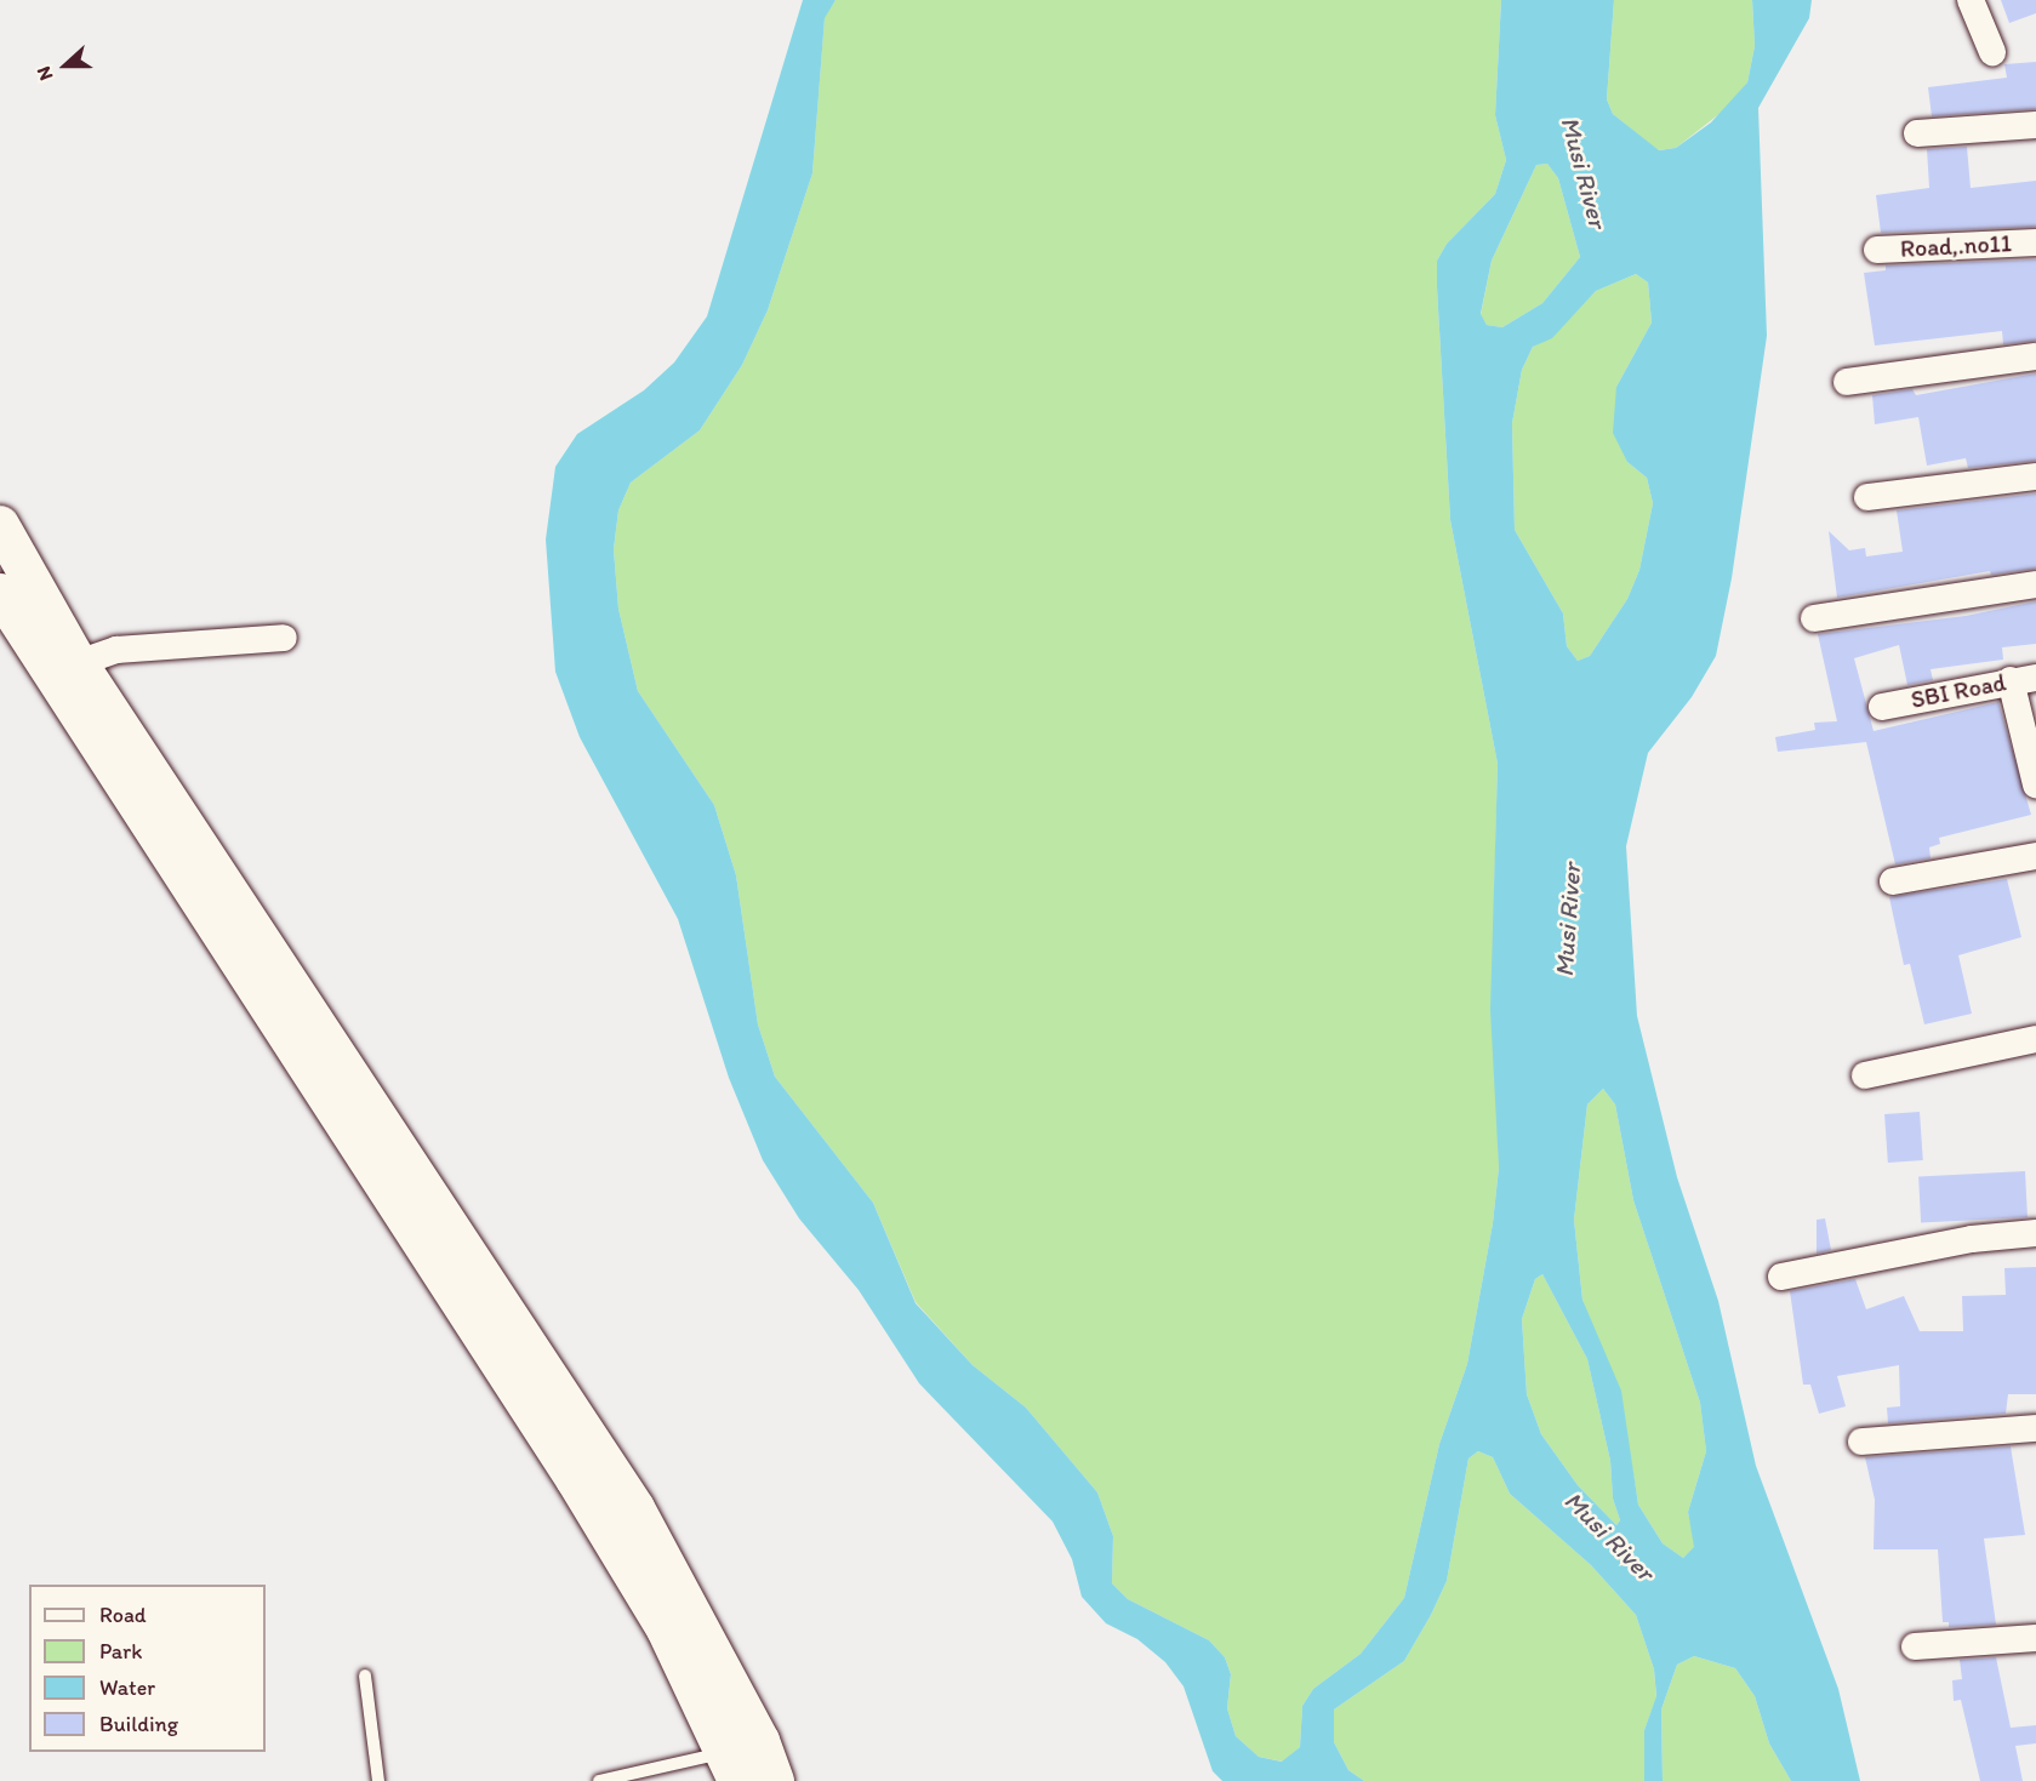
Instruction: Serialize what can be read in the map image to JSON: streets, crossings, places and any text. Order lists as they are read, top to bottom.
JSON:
{
  "streets": {
    "street": ["Road,.no11", "SBI Road"]
  },
  "water": ["Musi River"],
  "legend": [
    "Road",
    "Park",
    "Water",
    "Building"
  ],
  "north": "left"
}
